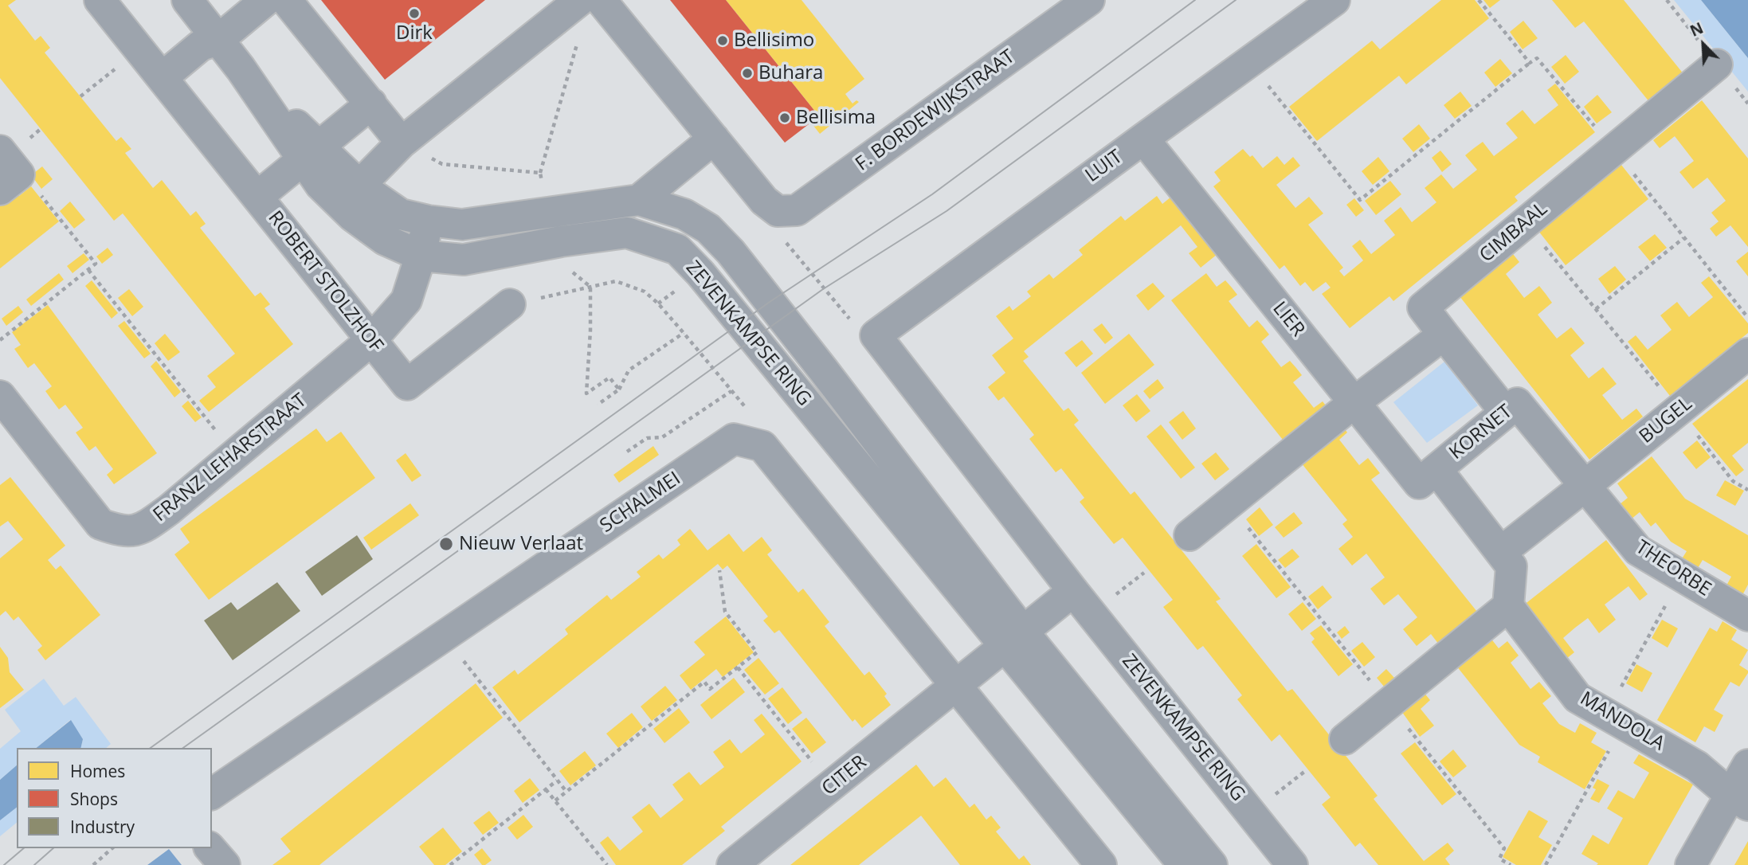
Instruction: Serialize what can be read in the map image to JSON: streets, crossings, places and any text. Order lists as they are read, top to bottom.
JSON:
{
  "streets": {
    "street": [
      "F. BORDEWIJKSTRAAT",
      "LUIT",
      "CIMBAAL",
      "ROBERT STOLZHOF",
      "LIER",
      "ZEVENKAMPSE RING",
      "BUGEL",
      "KORNET",
      "FRANZ LEHARSTRAAT",
      "SCHALMEI",
      "THEORBE",
      "MANDOLA",
      "CITER"
    ]
  },
  "crossings": [
    ["LUIT", "LIER"],
    ["LUIT", "ZEVENKAMPSE RING"],
    ["ROBERT STOLZHOF", "FRANZ LEHARSTRAAT"],
    ["LIER", "KORNET"],
    ["ZEVENKAMPSE RING", "FRANZ LEHARSTRAAT"],
    ["BUGEL", "KORNET"],
    ["BUGEL", "THEORBE"],
    ["KORNET", "THEORBE"],
    ["KORNET", "MANDOLA"],
    ["SCHALMEI", "CITER"]
  ],
  "places": [
    "Dirk",
    "Bellisimo",
    "Buhara",
    "Bellisima",
    "Nieuw Verlaat"
  ],
  "legend": ["Homes", "Shops", "Industry"],
  "north": "top left"
}
